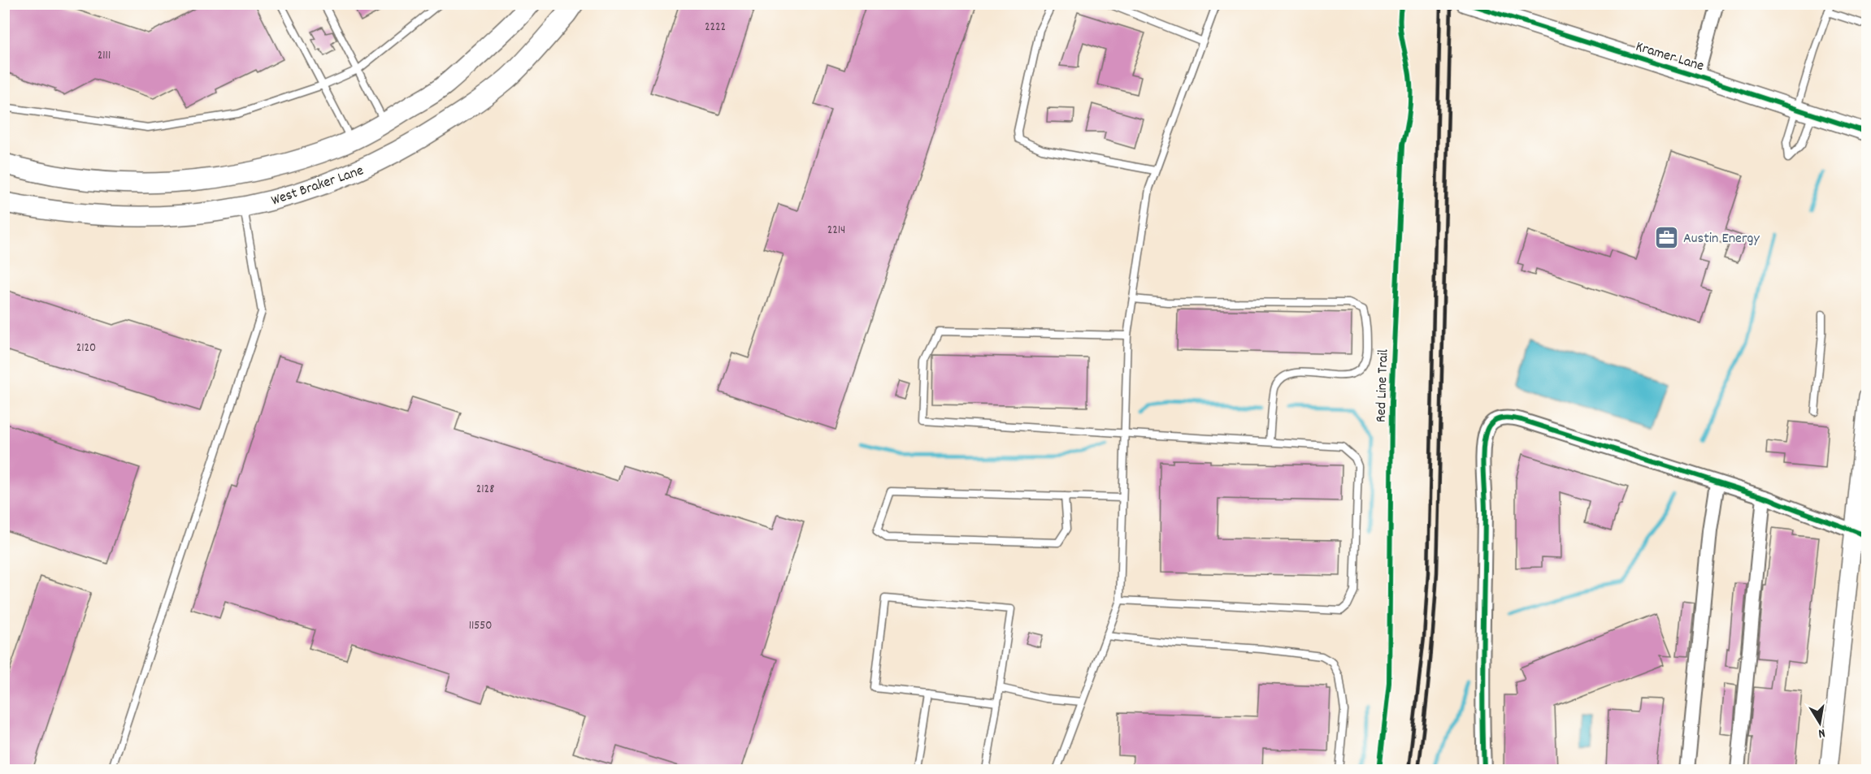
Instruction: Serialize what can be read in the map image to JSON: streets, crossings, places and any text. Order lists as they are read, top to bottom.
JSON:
{
  "streets": {
    "main road": ["West Braker Lane"],
    "street": ["Kramer Lane"],
    "cycle path": ["Red Line Trail"]
  },
  "places": {
    "office": ["Austin Energy"]
  },
  "house_numbers": [
    "2222",
    "2111",
    "2214",
    "2120",
    "2128",
    "11550"
  ],
  "north": "bottom"
}
